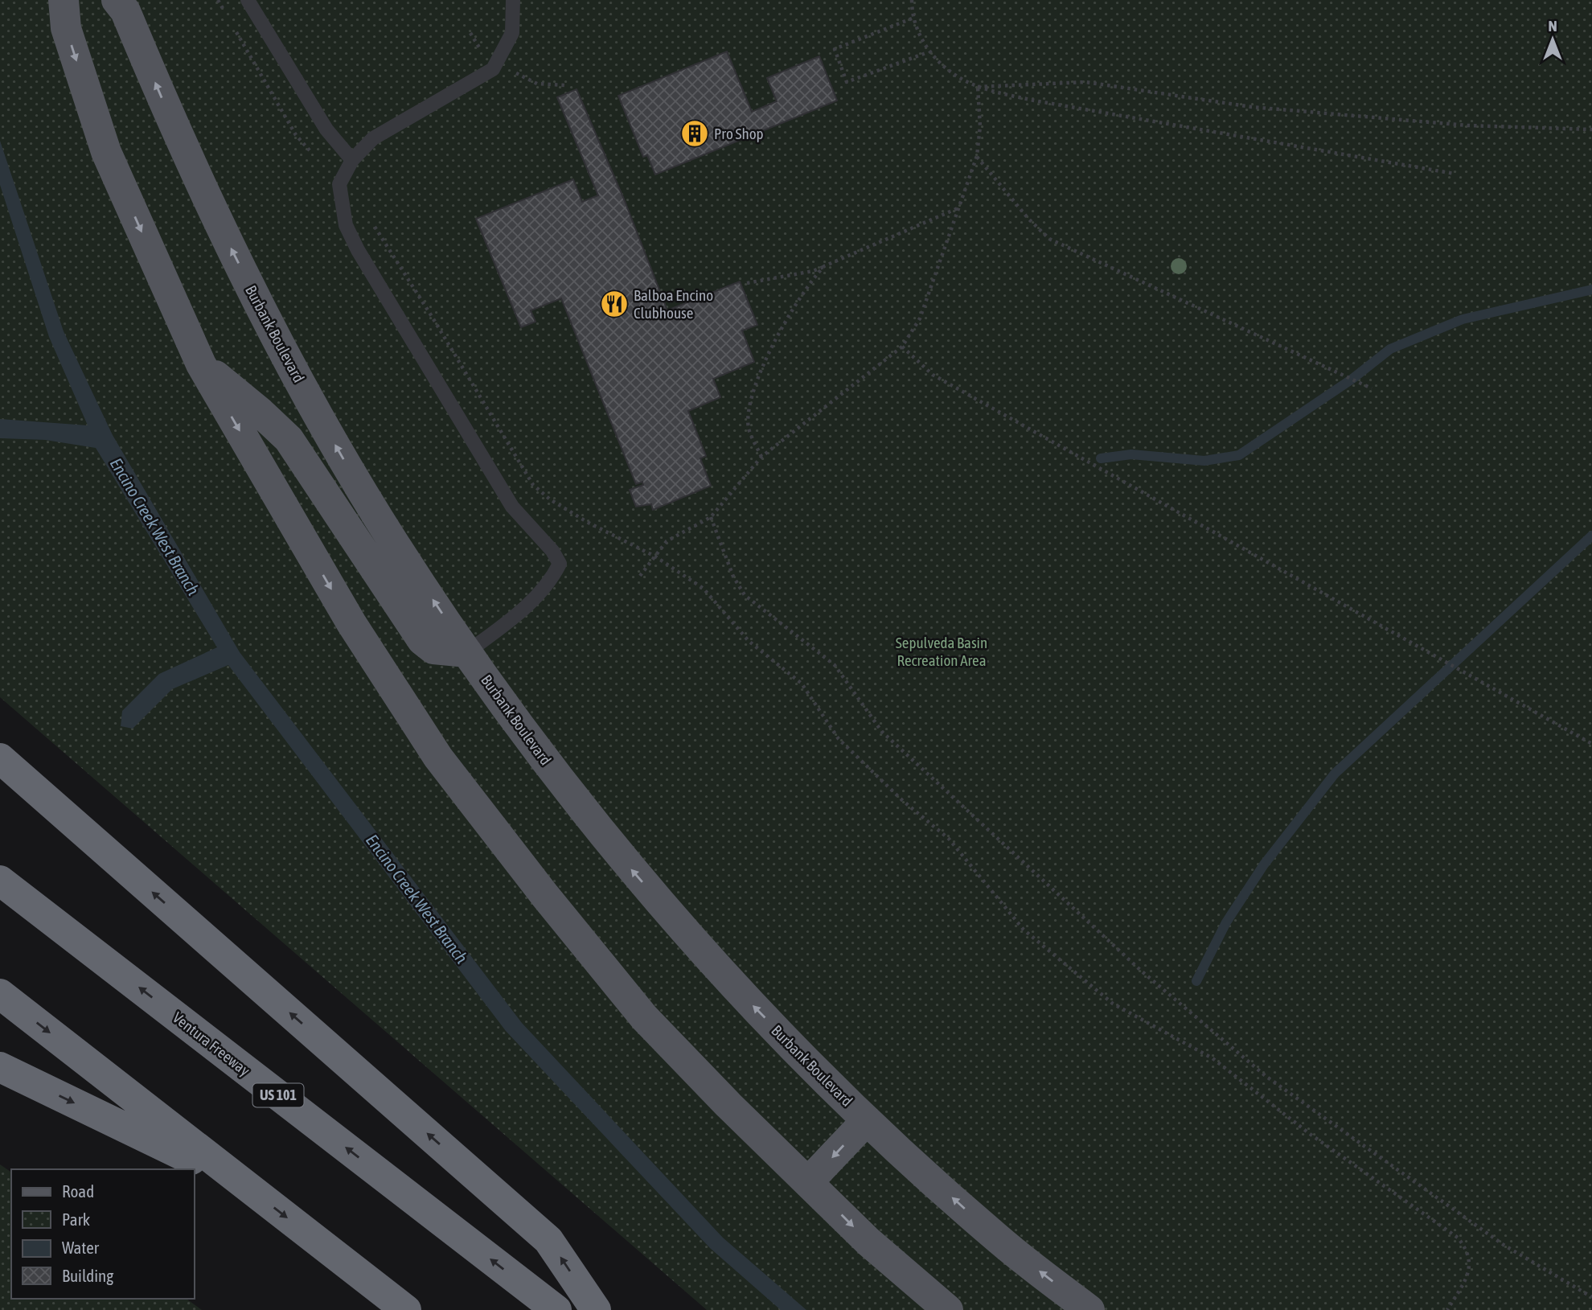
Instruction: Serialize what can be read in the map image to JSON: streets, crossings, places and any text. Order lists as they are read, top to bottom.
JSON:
{
  "streets": {
    "highway": ["Ventura Freeway", "US 101"],
    "main road": ["Burbank Boulevard"]
  },
  "water": ["Encino Creek West Branch"],
  "parks": ["Sepulveda Basin Recreation Area"],
  "places": {
    "building": ["Pro Shop"],
    "restaurant": ["Balboa Encino Clubhouse"]
  },
  "legend": [
    "Road",
    "Park",
    "Water",
    "Building"
  ],
  "north": "top"
}
